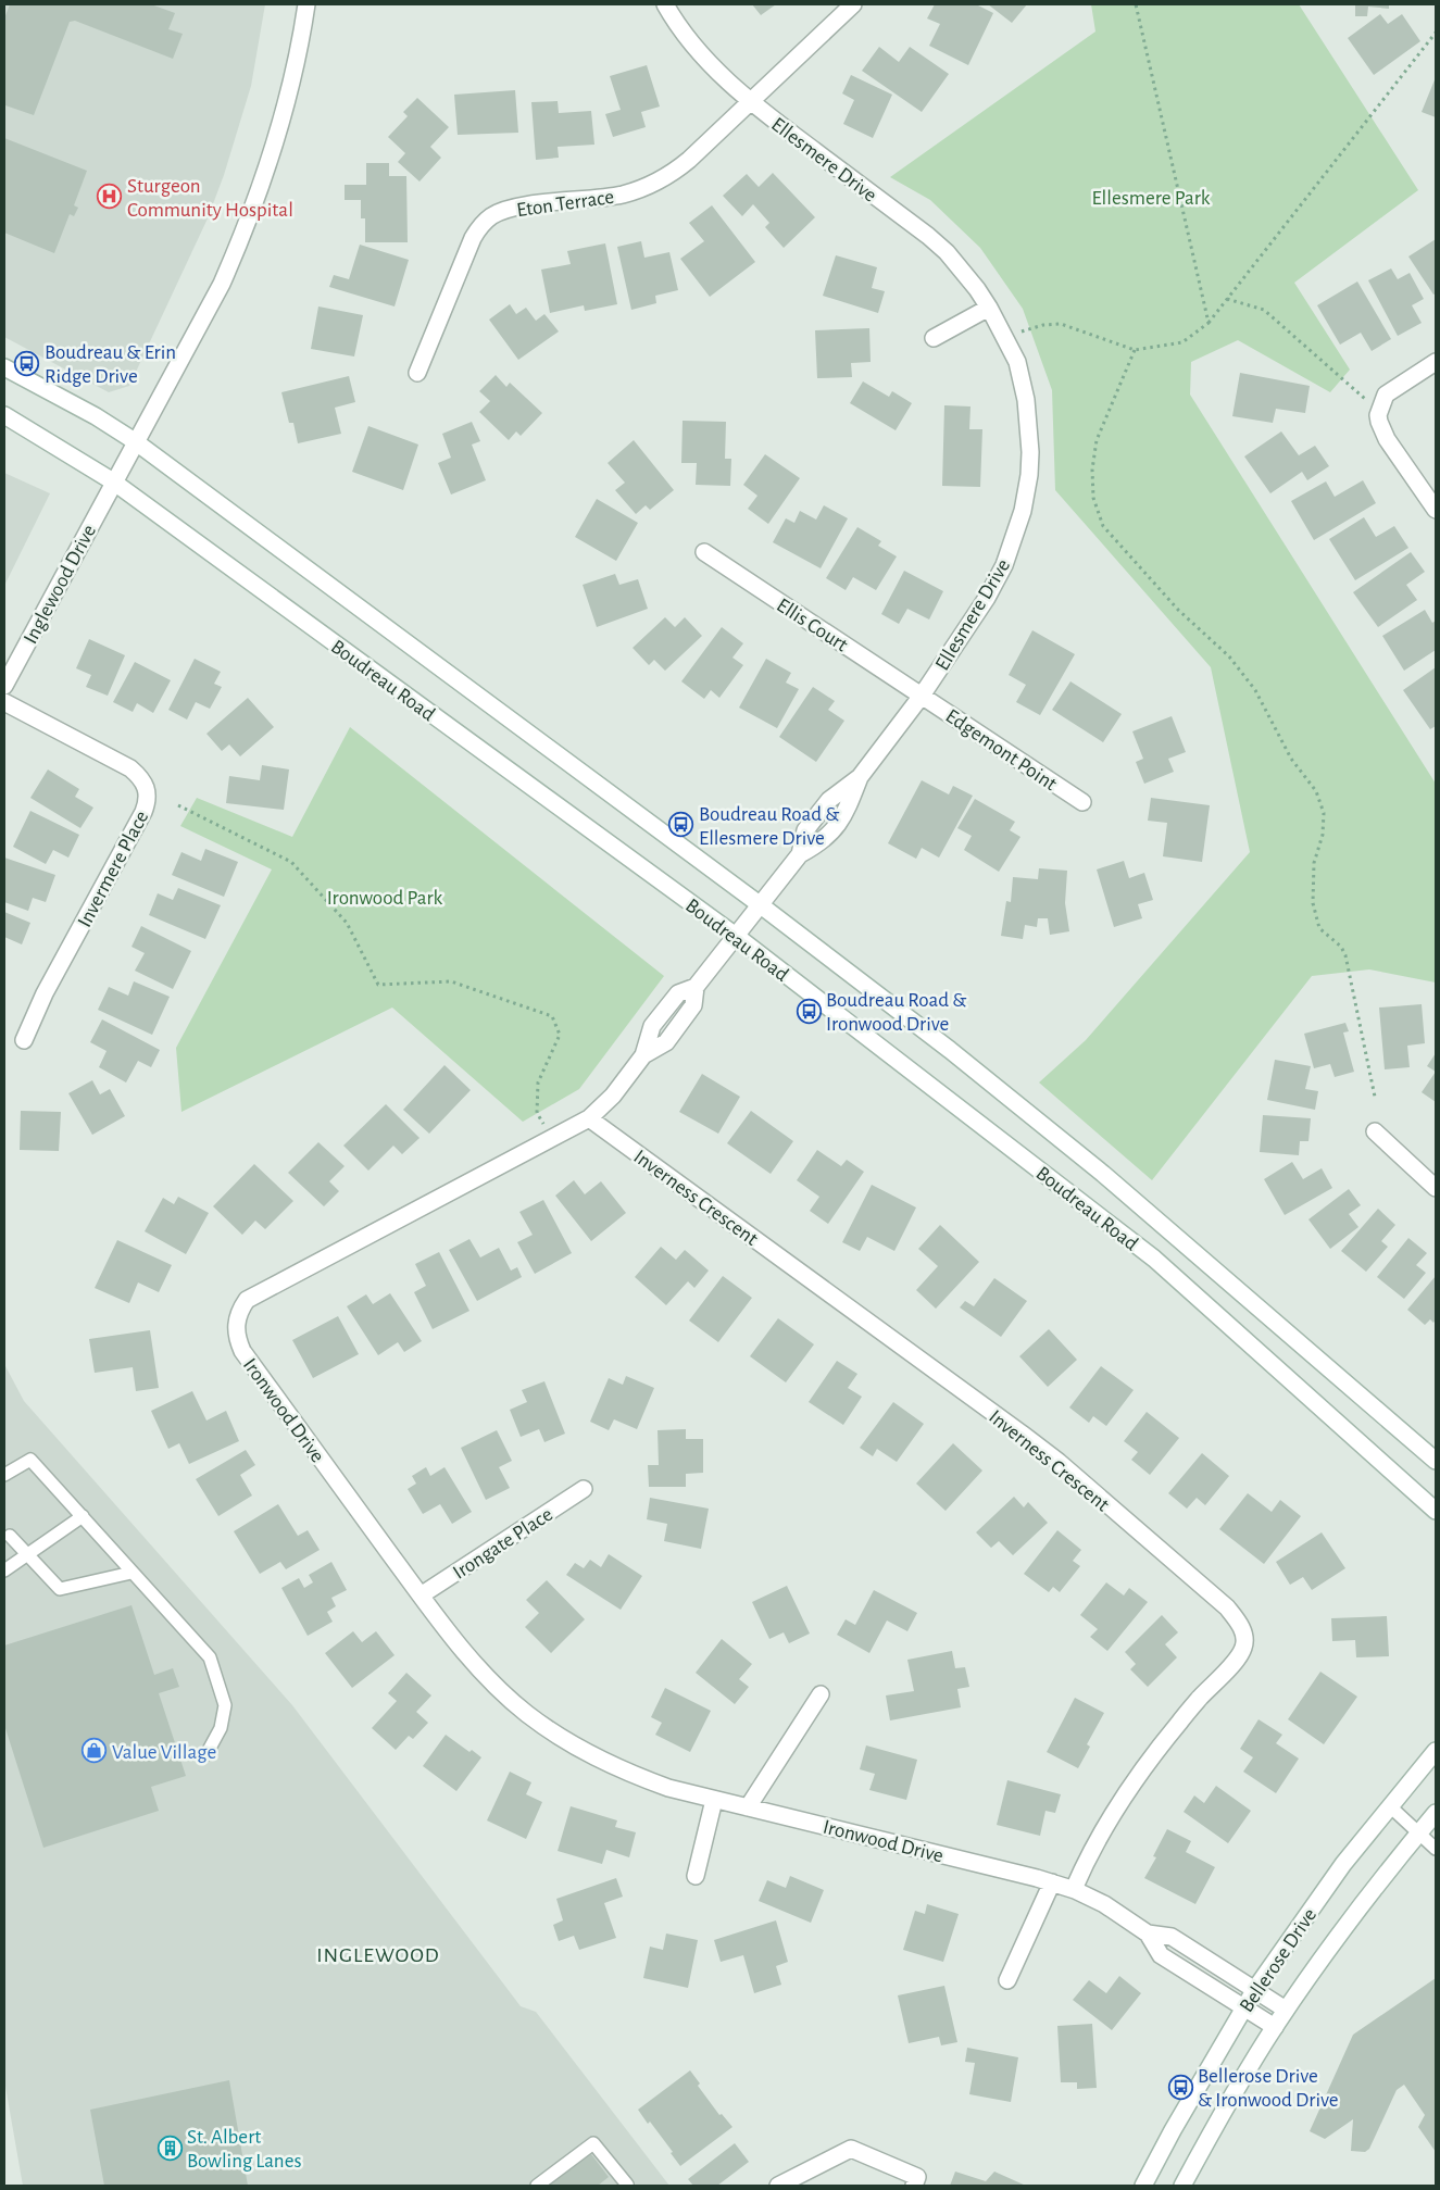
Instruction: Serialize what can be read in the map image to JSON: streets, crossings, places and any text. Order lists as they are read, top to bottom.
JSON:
{
  "streets": {
    "street": [
      "Ellesmere Drive",
      "Eton Terrace",
      "Inglewood Drive",
      "Ellis Court",
      "Boudreau Road",
      "Edgemont Point",
      "Invermere Place",
      "Inverness Crescent",
      "Ironwood Drive",
      "Irongate Place",
      "Bellerose Drive"
    ]
  },
  "crossings": [
    ["Ellesmere Drive", "Eton Terrace"],
    ["Ellesmere Drive", "Ellis Court"],
    ["Ellesmere Drive", "Boudreau Road"],
    ["Ellesmere Drive", "Edgemont Point"],
    ["Ellesmere Drive", "Ironwood Drive"],
    ["Inglewood Drive", "Boudreau Road"],
    ["Ellis Court", "Edgemont Point"],
    ["Boudreau Road", "Ironwood Drive"],
    ["Inverness Crescent", "Ironwood Drive"],
    ["Ironwood Drive", "Irongate Place"],
    ["Ironwood Drive", "Bellerose Drive"]
  ],
  "districts": ["INGLEWOOD"],
  "parks": ["Ellesmere Park", "Ironwood Park"],
  "places": {
    "hospital": ["Sturgeon Community Hospital"],
    "bus stop": [
      "Boudreau & Erin Ridge Drive",
      "Boudreau Road & Ellesmere Drive",
      "Boudreau Road & Ironwood Drive",
      "Bellerose Drive & Ironwood Drive"
    ],
    "shop": ["Value Village"],
    "building": ["St. Albert Bowling Lanes"]
  }
}
